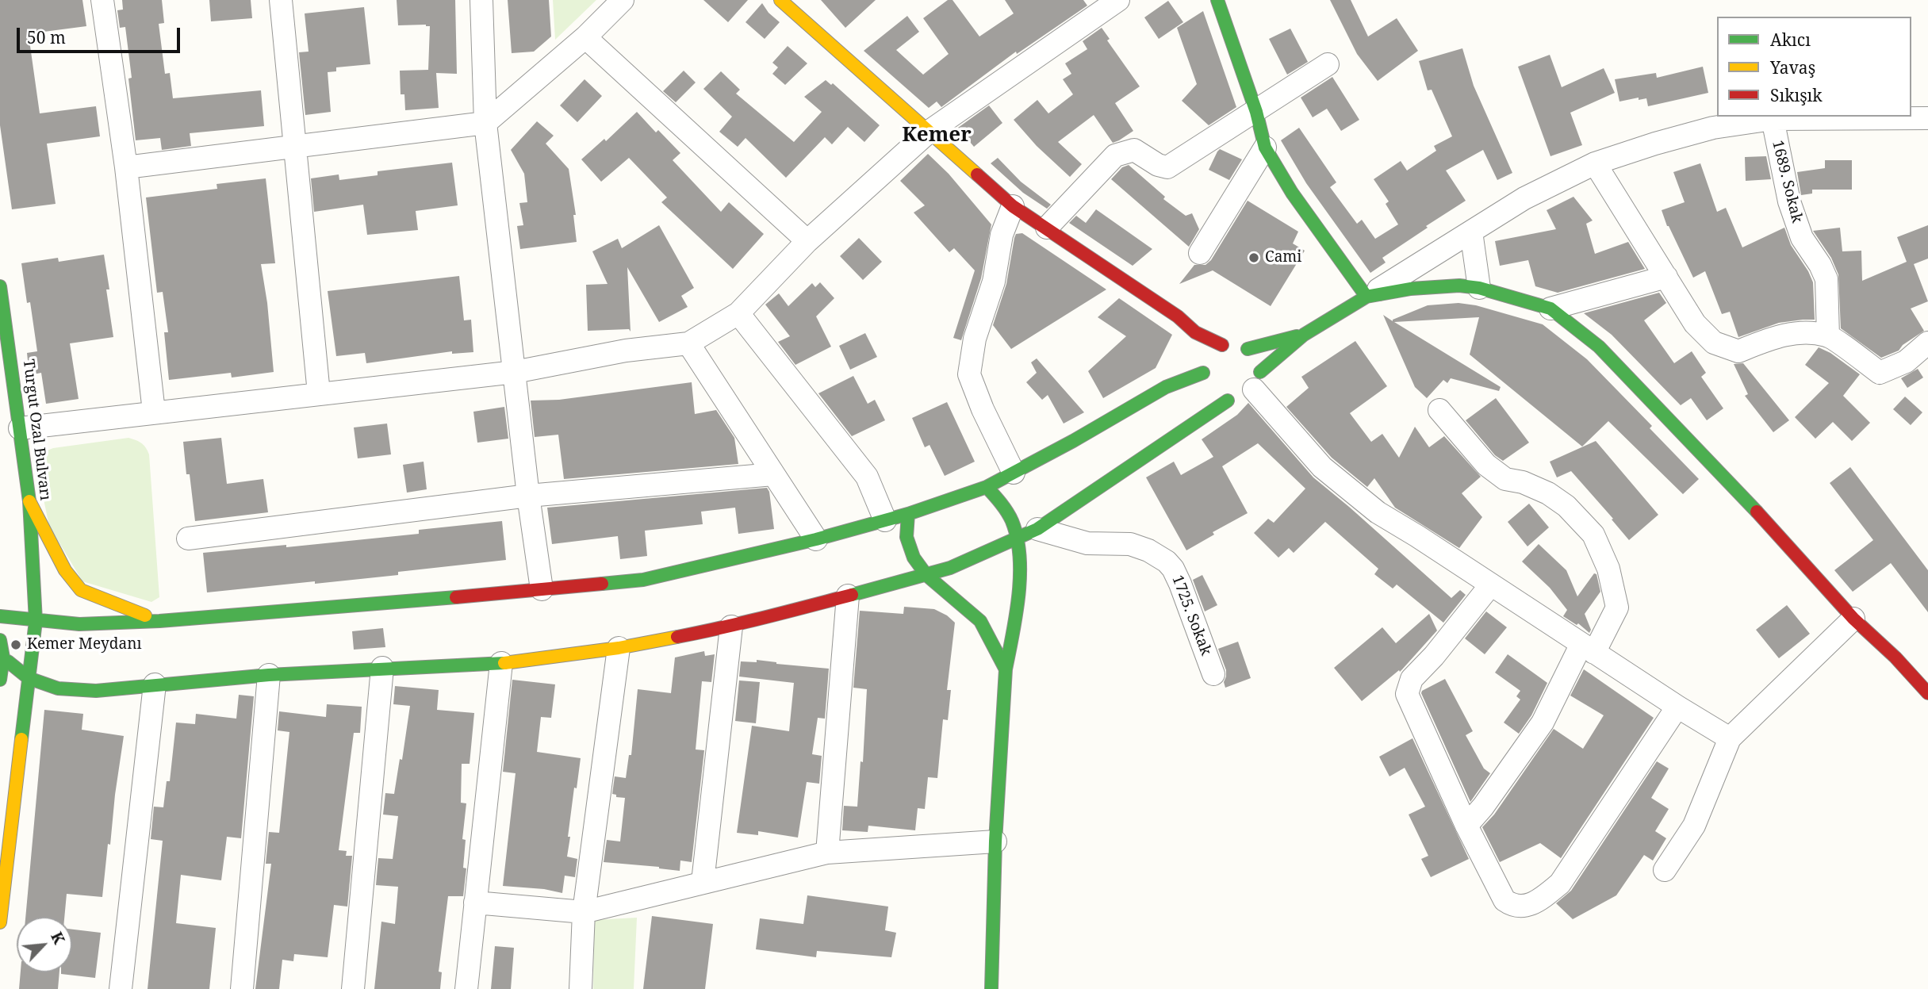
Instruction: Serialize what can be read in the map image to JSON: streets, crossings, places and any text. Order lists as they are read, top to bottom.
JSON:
{
  "streets": {
    "main road": ["Turgut Ozal Bulvarı"],
    "street": ["1689. Sokak", "1725. Sokak"]
  },
  "districts": ["Kemer"],
  "places": ["Cami", "Kemer Meydanı"],
  "legend": ["Akıcı", "Yavaş", "Sıkışık"],
  "scale_bar": "50 m",
  "north": "top right"
}
